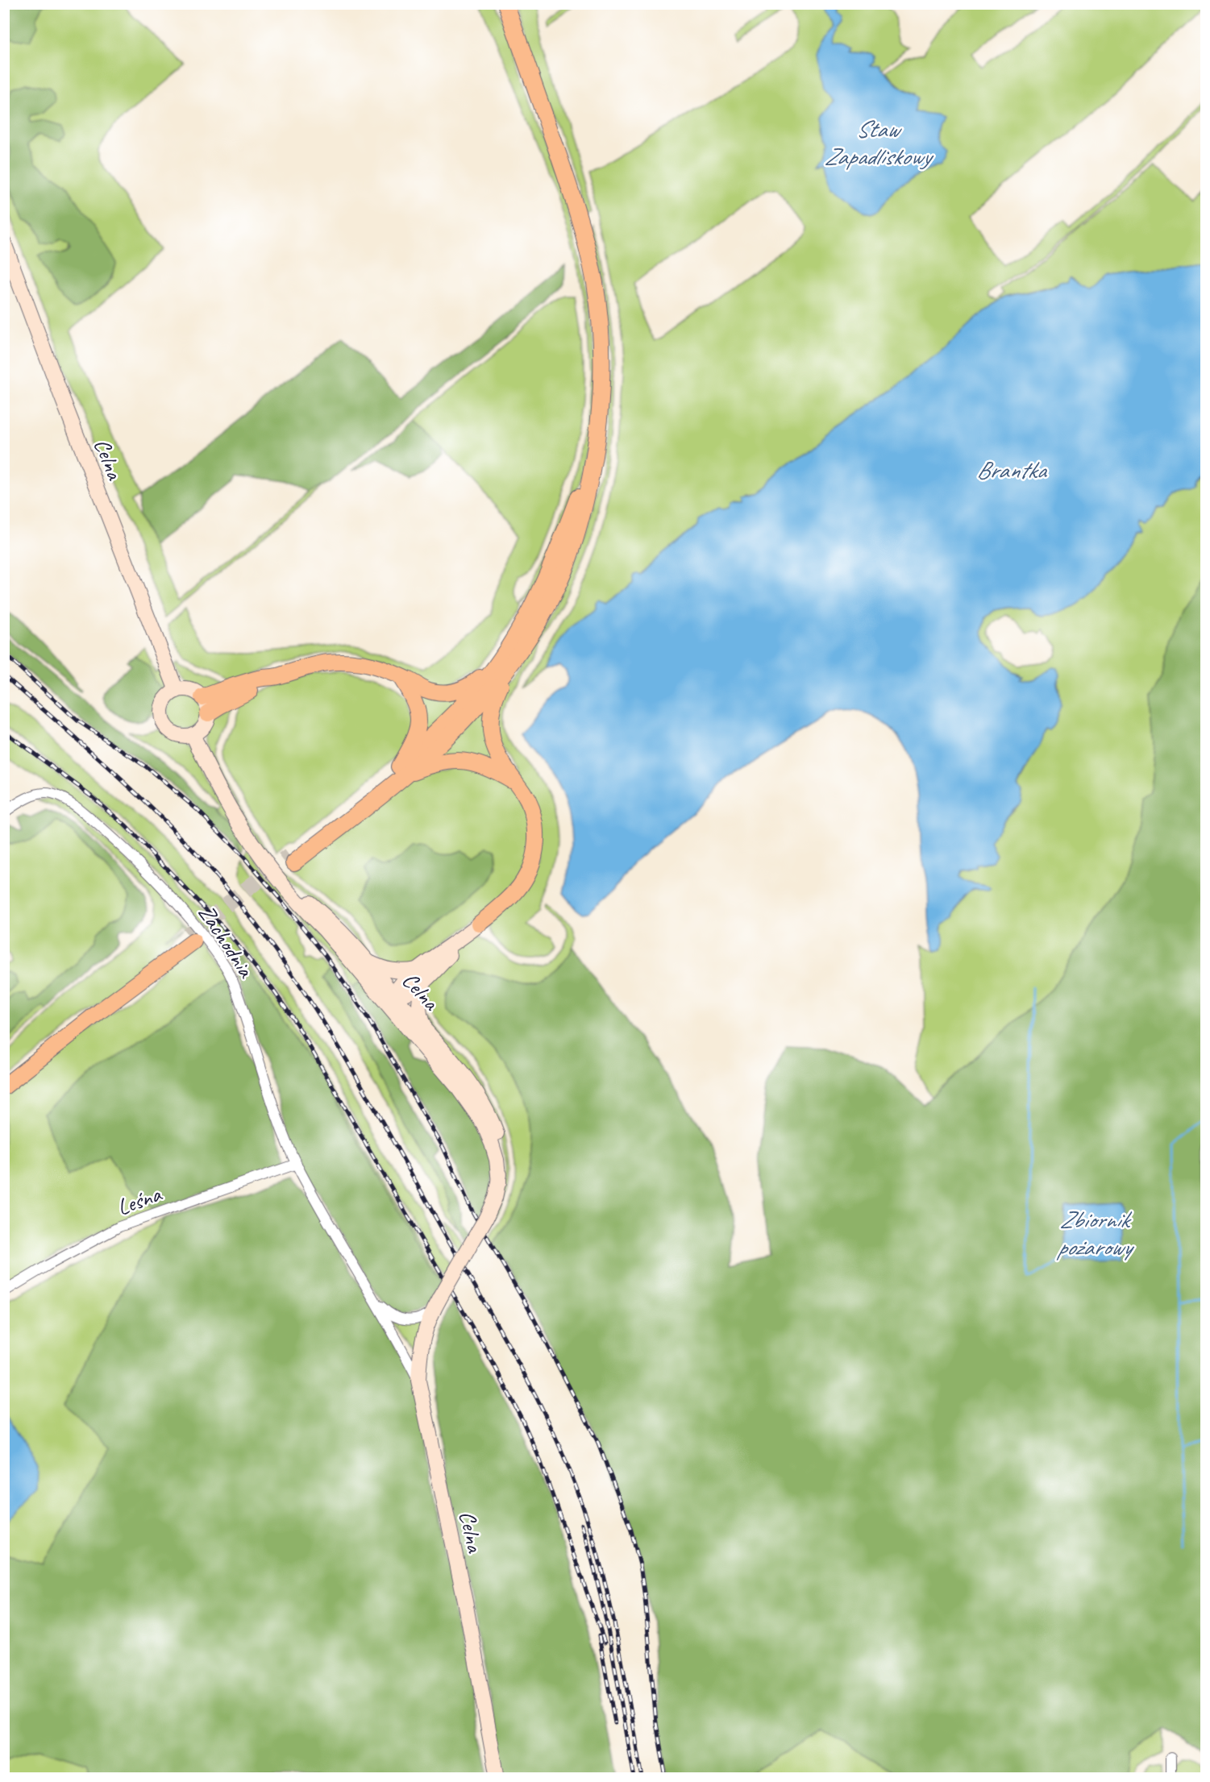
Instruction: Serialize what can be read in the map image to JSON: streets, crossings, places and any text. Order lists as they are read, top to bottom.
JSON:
{
  "streets": {
    "street": ["Celna", "Zachodnia", "Leśna"]
  },
  "crossings": [
    ["Zachodnia", "Leśna"]
  ],
  "water": ["Staw Zapadliskowy", "Brantka", "Zbiornik pożarowy"]
}
